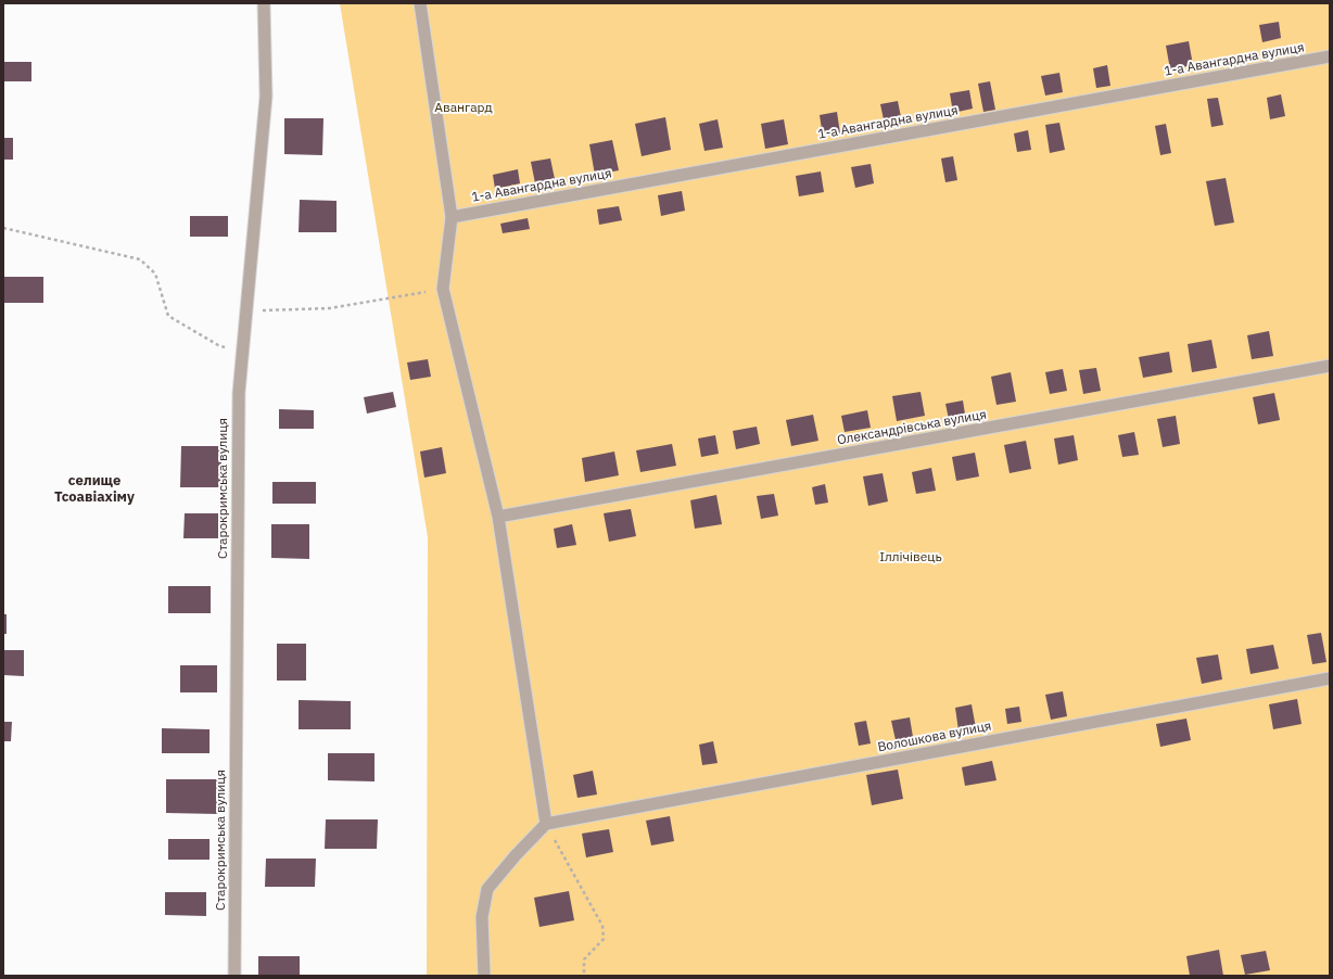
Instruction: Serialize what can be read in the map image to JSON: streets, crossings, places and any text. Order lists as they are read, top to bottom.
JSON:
{
  "streets": {
    "street": [
      "1-а Авангардна вулиця",
      "Олександрівська вулиця",
      "Старокримська вулиця",
      "Волошкова вулиця"
    ]
  },
  "districts": ["селище Тсоавiахiму"],
  "parks": ["Авангард", "Іллічівець"]
}
